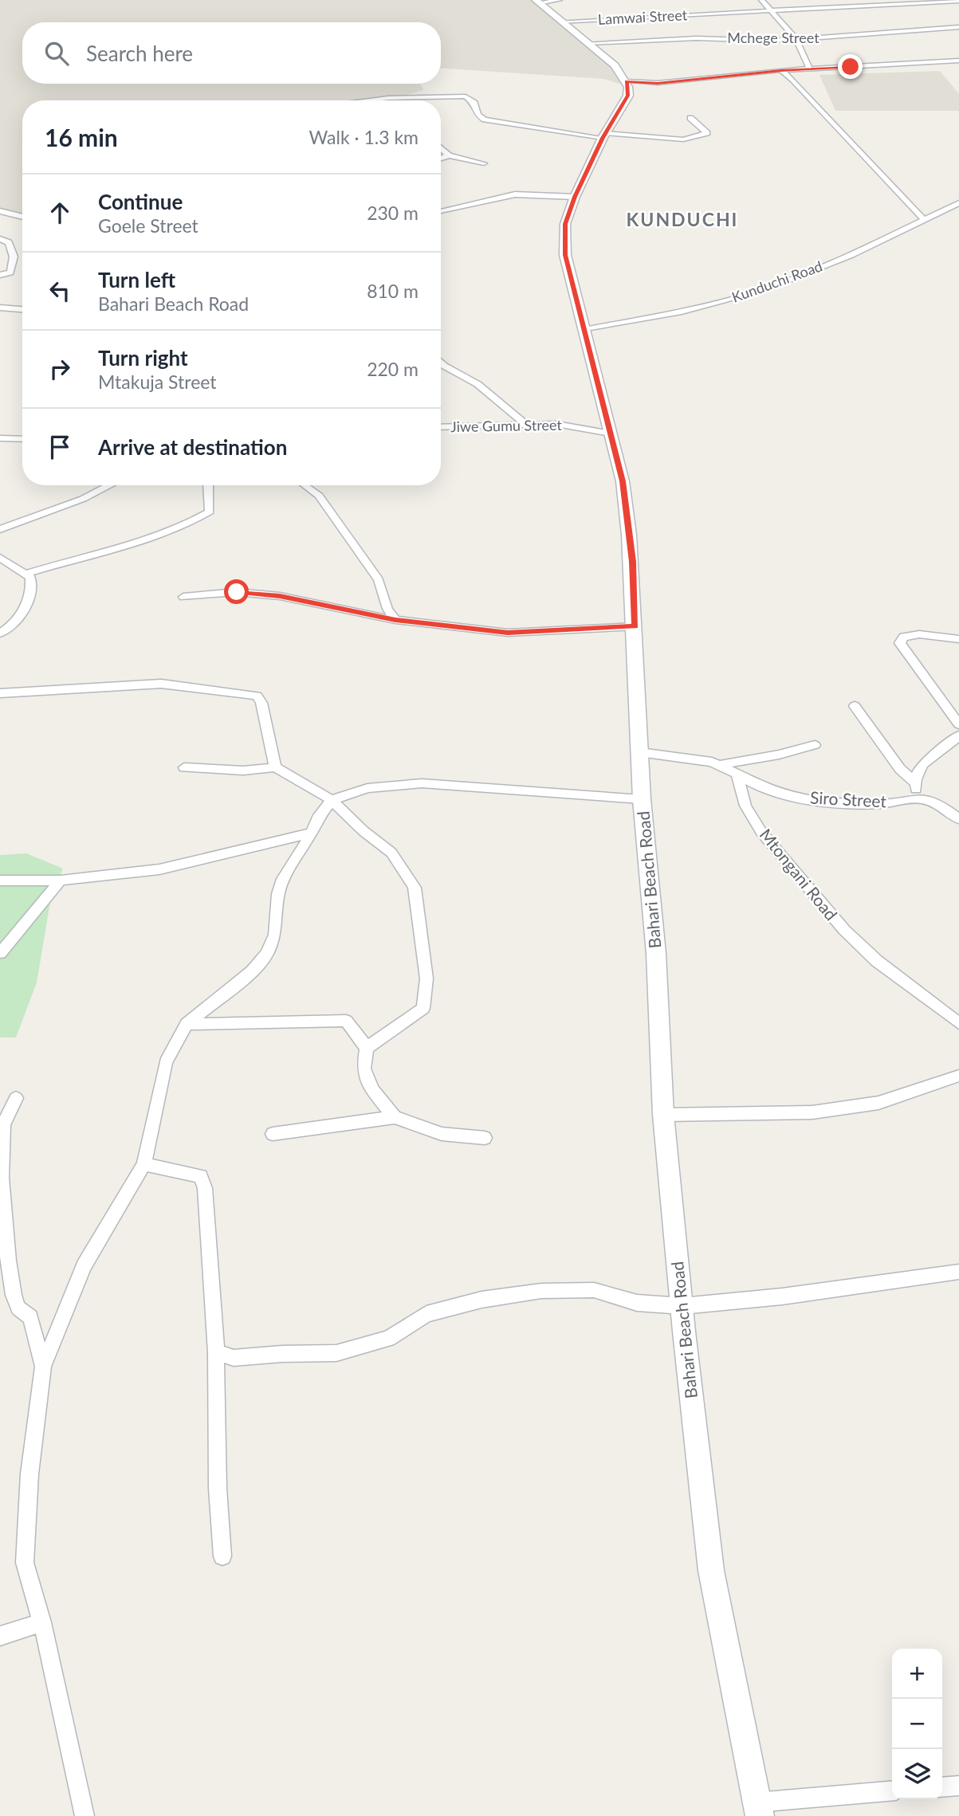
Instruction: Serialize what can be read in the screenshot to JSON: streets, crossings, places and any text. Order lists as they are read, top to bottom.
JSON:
{
  "streets": {
    "street": [
      "Lamwai Street",
      "Mchege Street",
      "Kunduchi Road",
      "Jiwe Gumu Street",
      "Siro Street",
      "Mtongani Road",
      "Bahari Beach Road"
    ]
  },
  "crossings": [
    ["Kunduchi Road", "Bahari Beach Road"],
    ["Jiwe Gumu Street", "Bahari Beach Road"],
    ["Siro Street", "Mtongani Road"]
  ],
  "districts": ["KUNDUCHI"],
  "page": {
    "search": "Search here",
    "heading": ["16 min", "Walk · 1.3 km"],
    "list": [
      ["Continue", "Goele Street", "230 m"],
      ["Turn left", "Bahari Beach Road", "810 m"],
      ["Turn right", "Mtakuja Street", "220 m"],
      "Arrive at destination"
    ],
    "map_buttons": ["+", "−"]
  }
}
